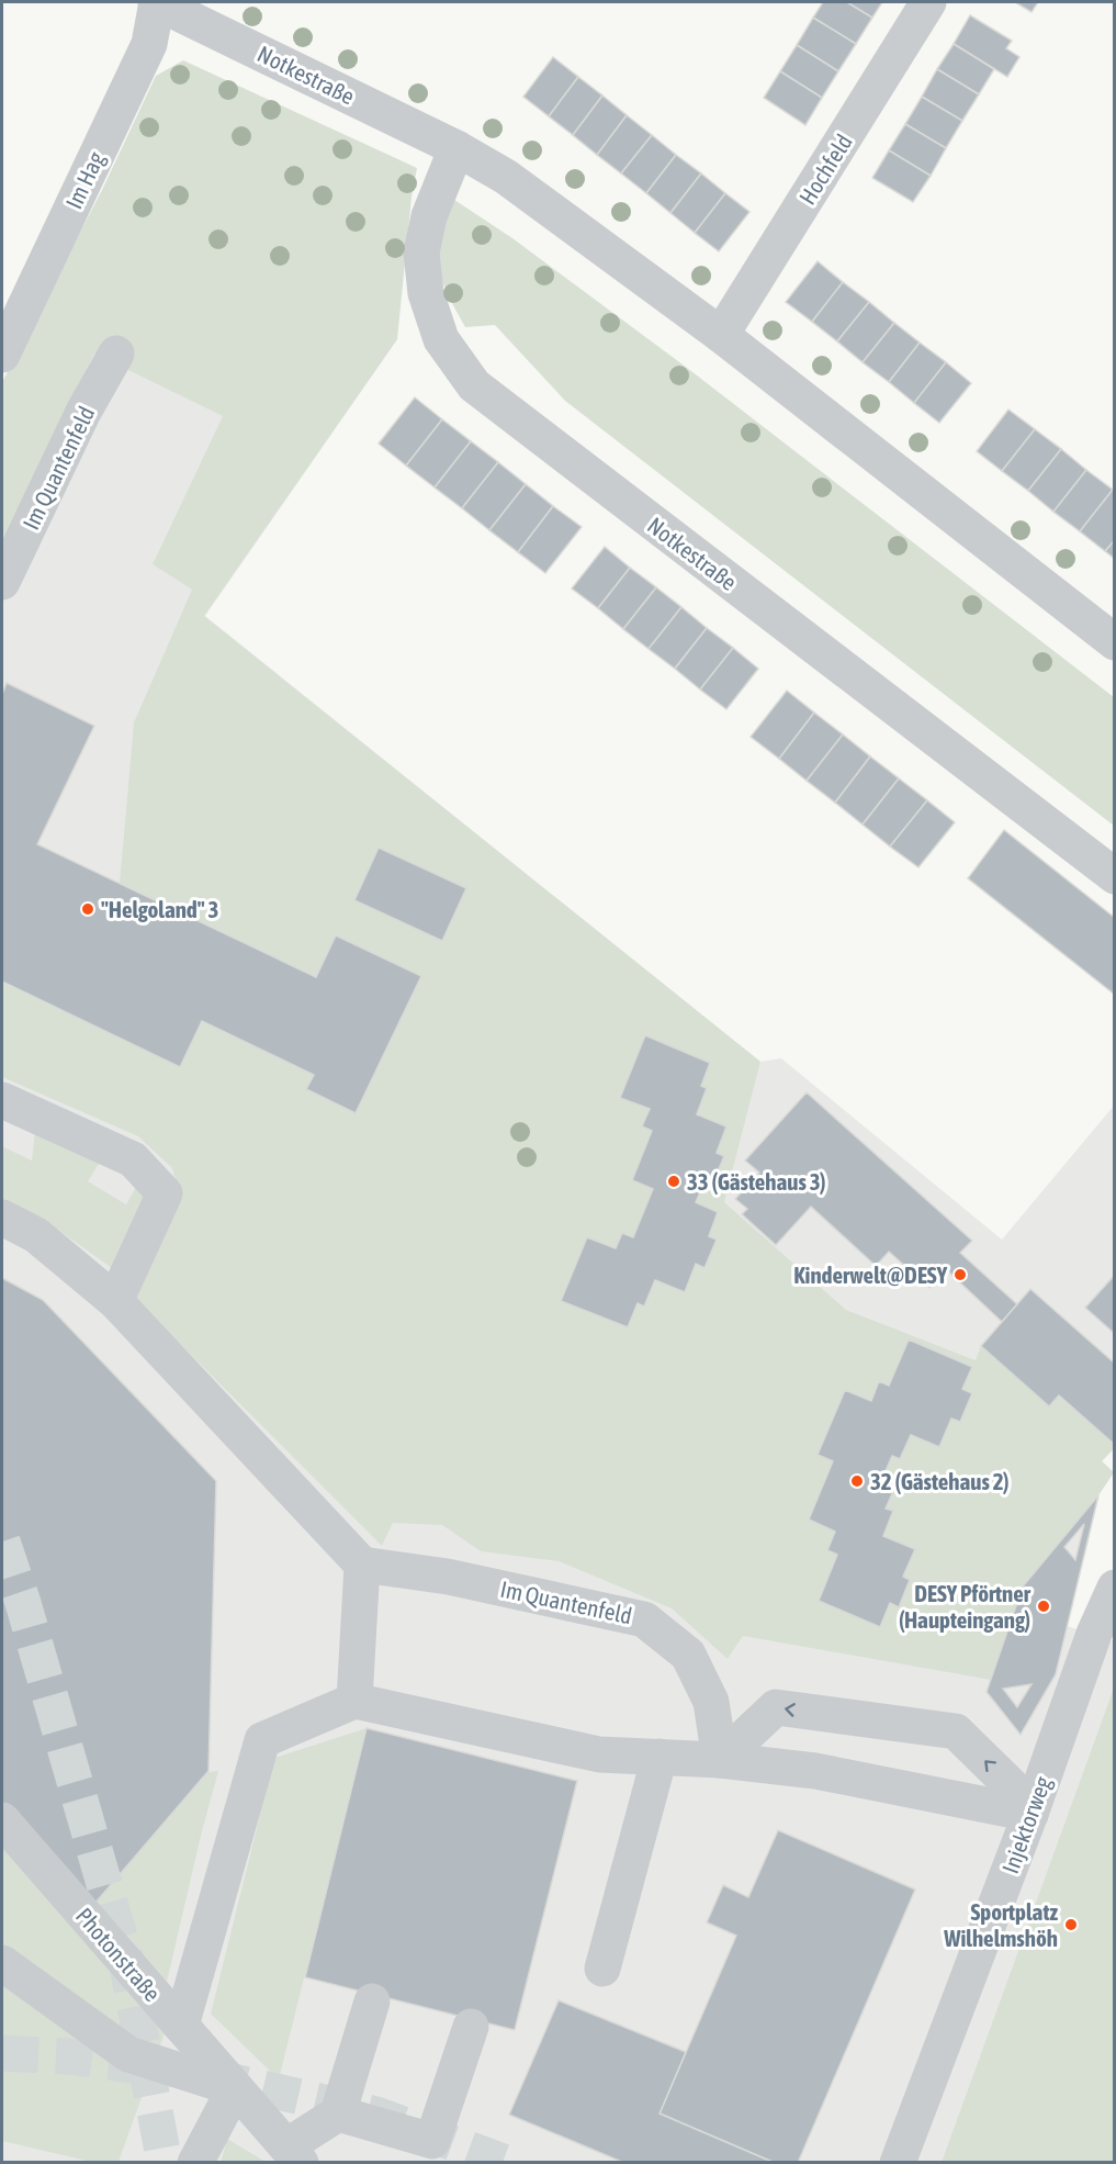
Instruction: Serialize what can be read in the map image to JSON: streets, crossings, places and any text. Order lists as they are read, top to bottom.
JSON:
{
  "streets": {
    "street": [
      "Notkestraße",
      "Hochfeld",
      "Im Hag",
      "Im Quantenfeld",
      "Injektorweg",
      "Photonstraße"
    ]
  },
  "crossings": [
    ["Notkestraße", "Hochfeld"],
    ["Notkestraße", "Im Hag"]
  ],
  "places": [
    "\"Helgoland\" 3",
    "33 (Gästehaus 3)",
    "Kinderwelt@DESY",
    "32 (Gästehaus 2)",
    "DESY Pförtner (Haupteingang)",
    "Sportplatz Wilhelmshöh"
  ]
}
